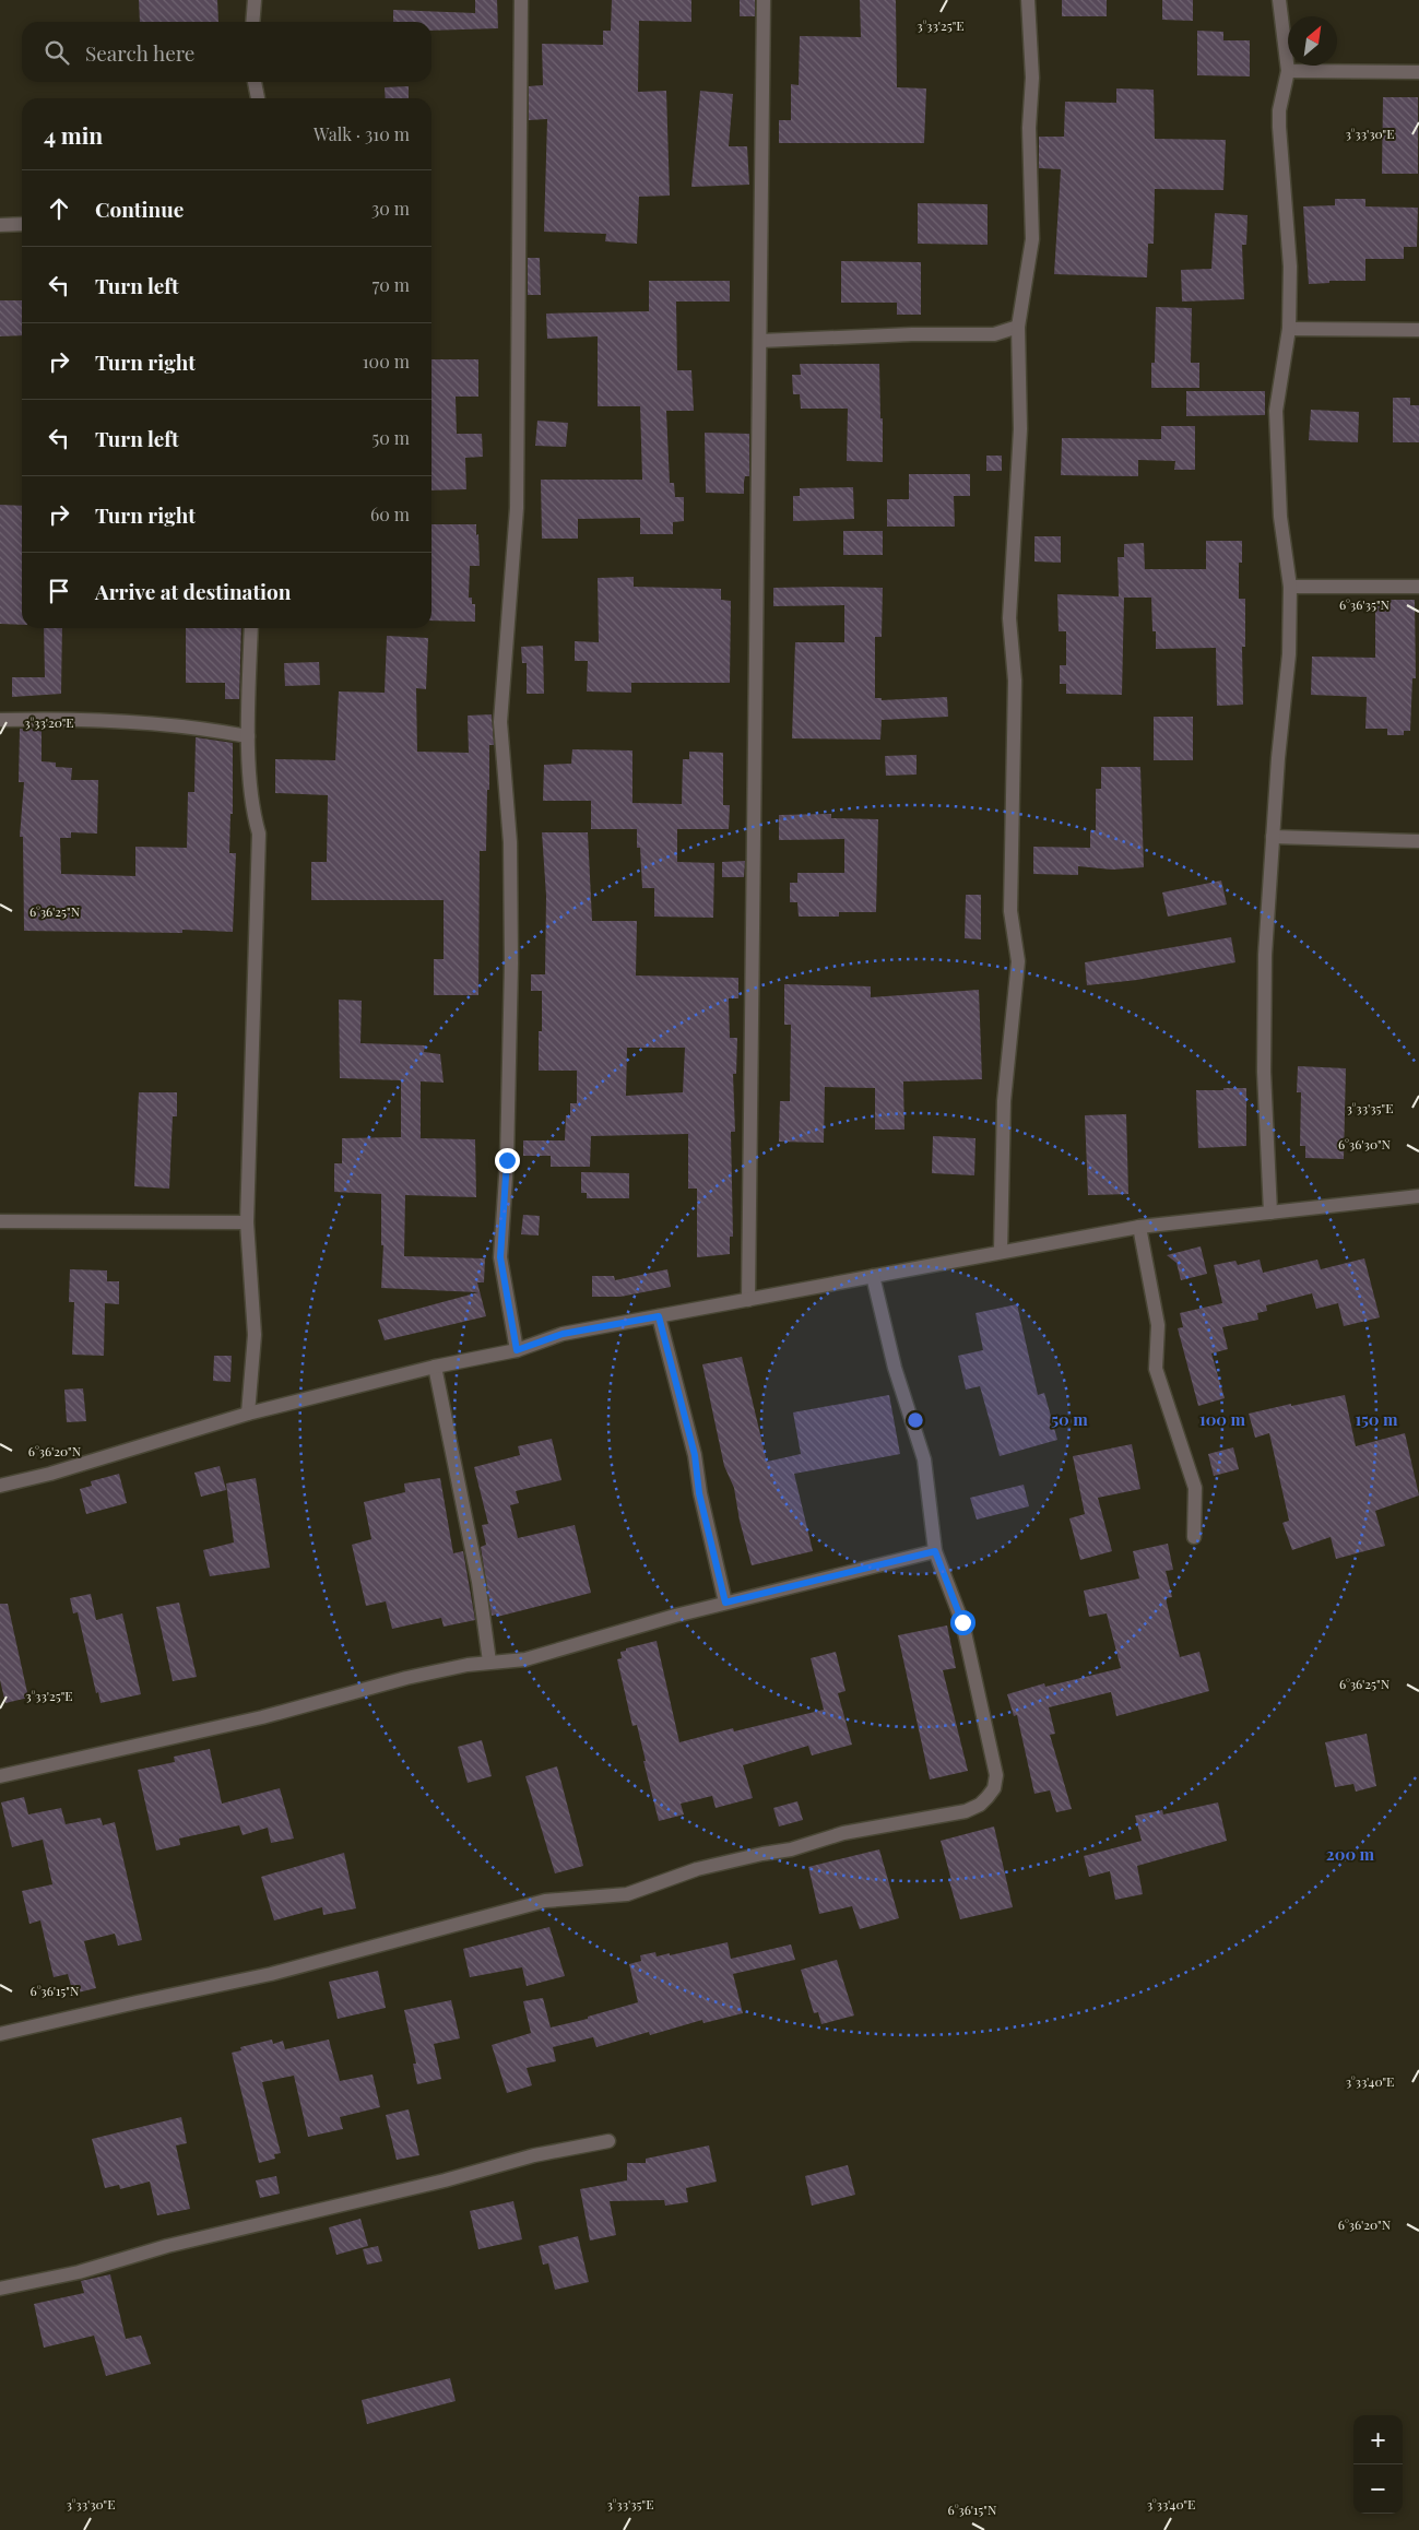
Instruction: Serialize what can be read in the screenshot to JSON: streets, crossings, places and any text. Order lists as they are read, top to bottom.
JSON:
{
  "north": "top right",
  "page": {
    "search": "Search here",
    "heading": ["4 min", "Walk · 310 m"],
    "list": [
      ["Continue", "30 m"],
      ["Turn left", "70 m"],
      ["Turn right", "100 m"],
      ["Turn left", "50 m"],
      ["Turn right", "60 m"],
      "Arrive at destination"
    ],
    "map_buttons": ["+", "−"]
  },
  "coordinates": [
    "3°33'25\"E",
    "3°33'30\"E",
    "6°36'35\"N",
    "3°33'20\"E",
    "6°36'25\"N",
    "3°33'35\"E",
    "6°36'30\"N",
    "6°36'20\"N",
    "6°36'15\"N",
    "3°33'40\"E"
  ],
  "rings": [
    "50 m",
    "100 m",
    "150 m",
    "200 m"
  ]
}
